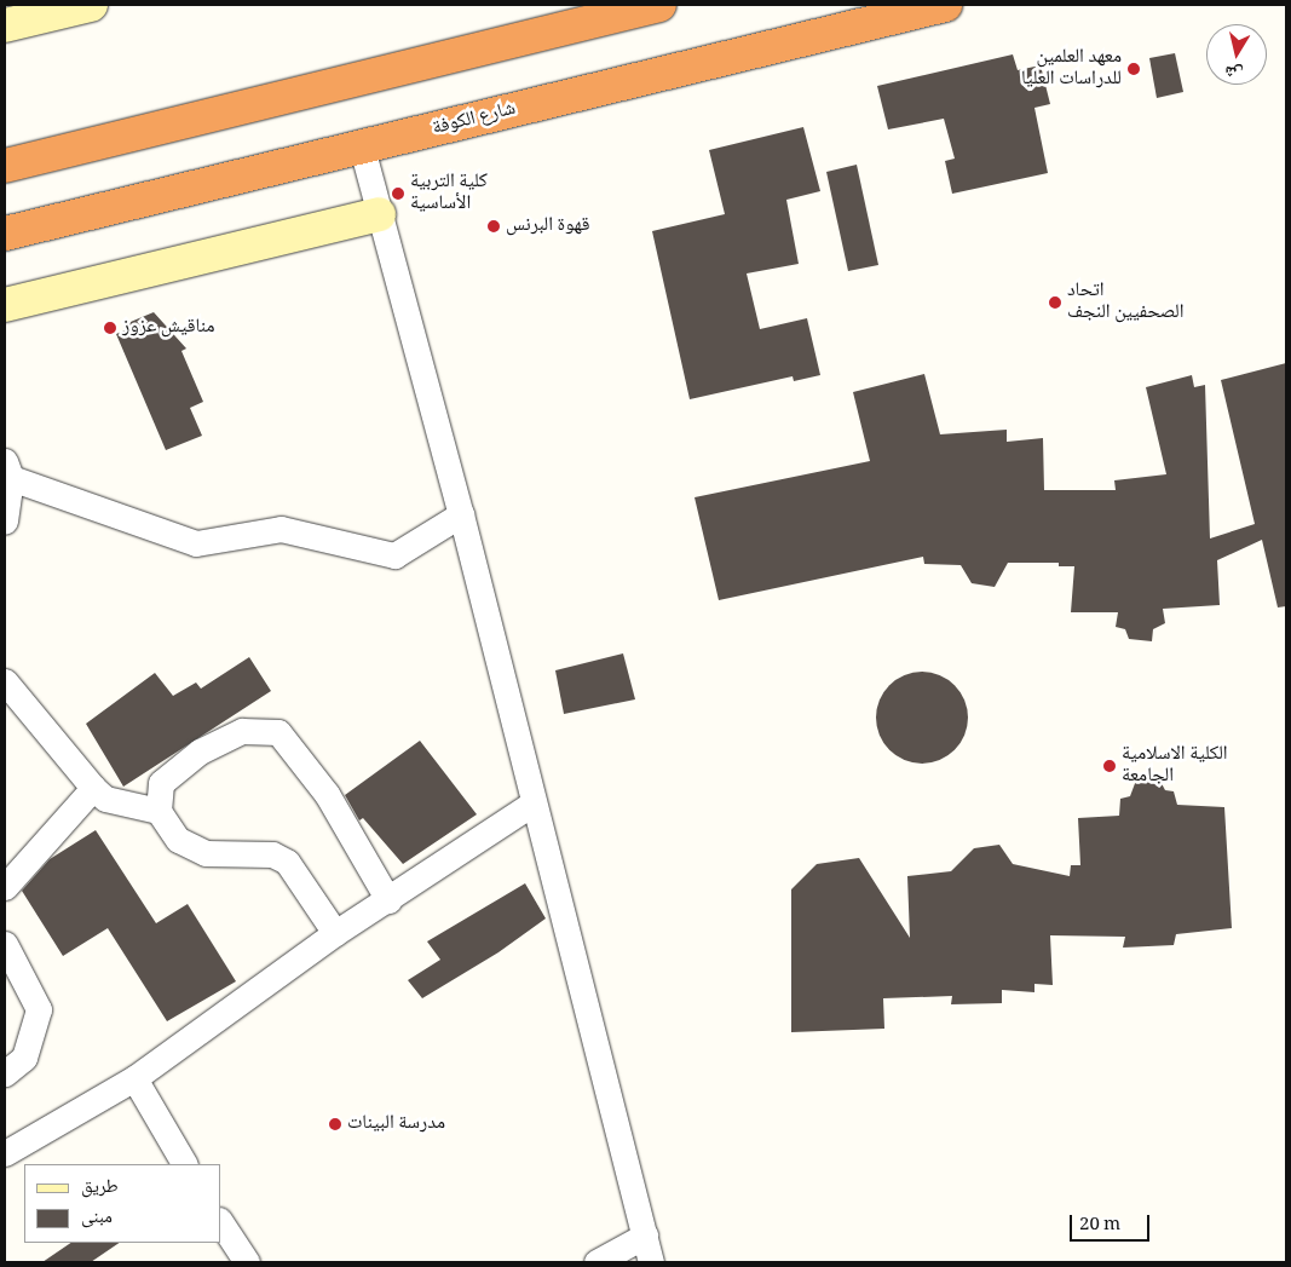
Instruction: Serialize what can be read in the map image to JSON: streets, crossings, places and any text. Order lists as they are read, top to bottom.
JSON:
{
  "streets": {
    "highway": ["شارع الكوفة"]
  },
  "places": [
    "معهد العلمين للدراسات العليا",
    "كلية التربية الأساسية",
    "قهوة البرنس",
    "اتحاد الصحفيين النجف",
    "مناقيش عزوز",
    "الكلية الاسلامية الجامعة",
    "مدرسة البينات"
  ],
  "legend": ["طريق", "مبنى"],
  "scale_bar": "20 m",
  "north": "bottom"
}
